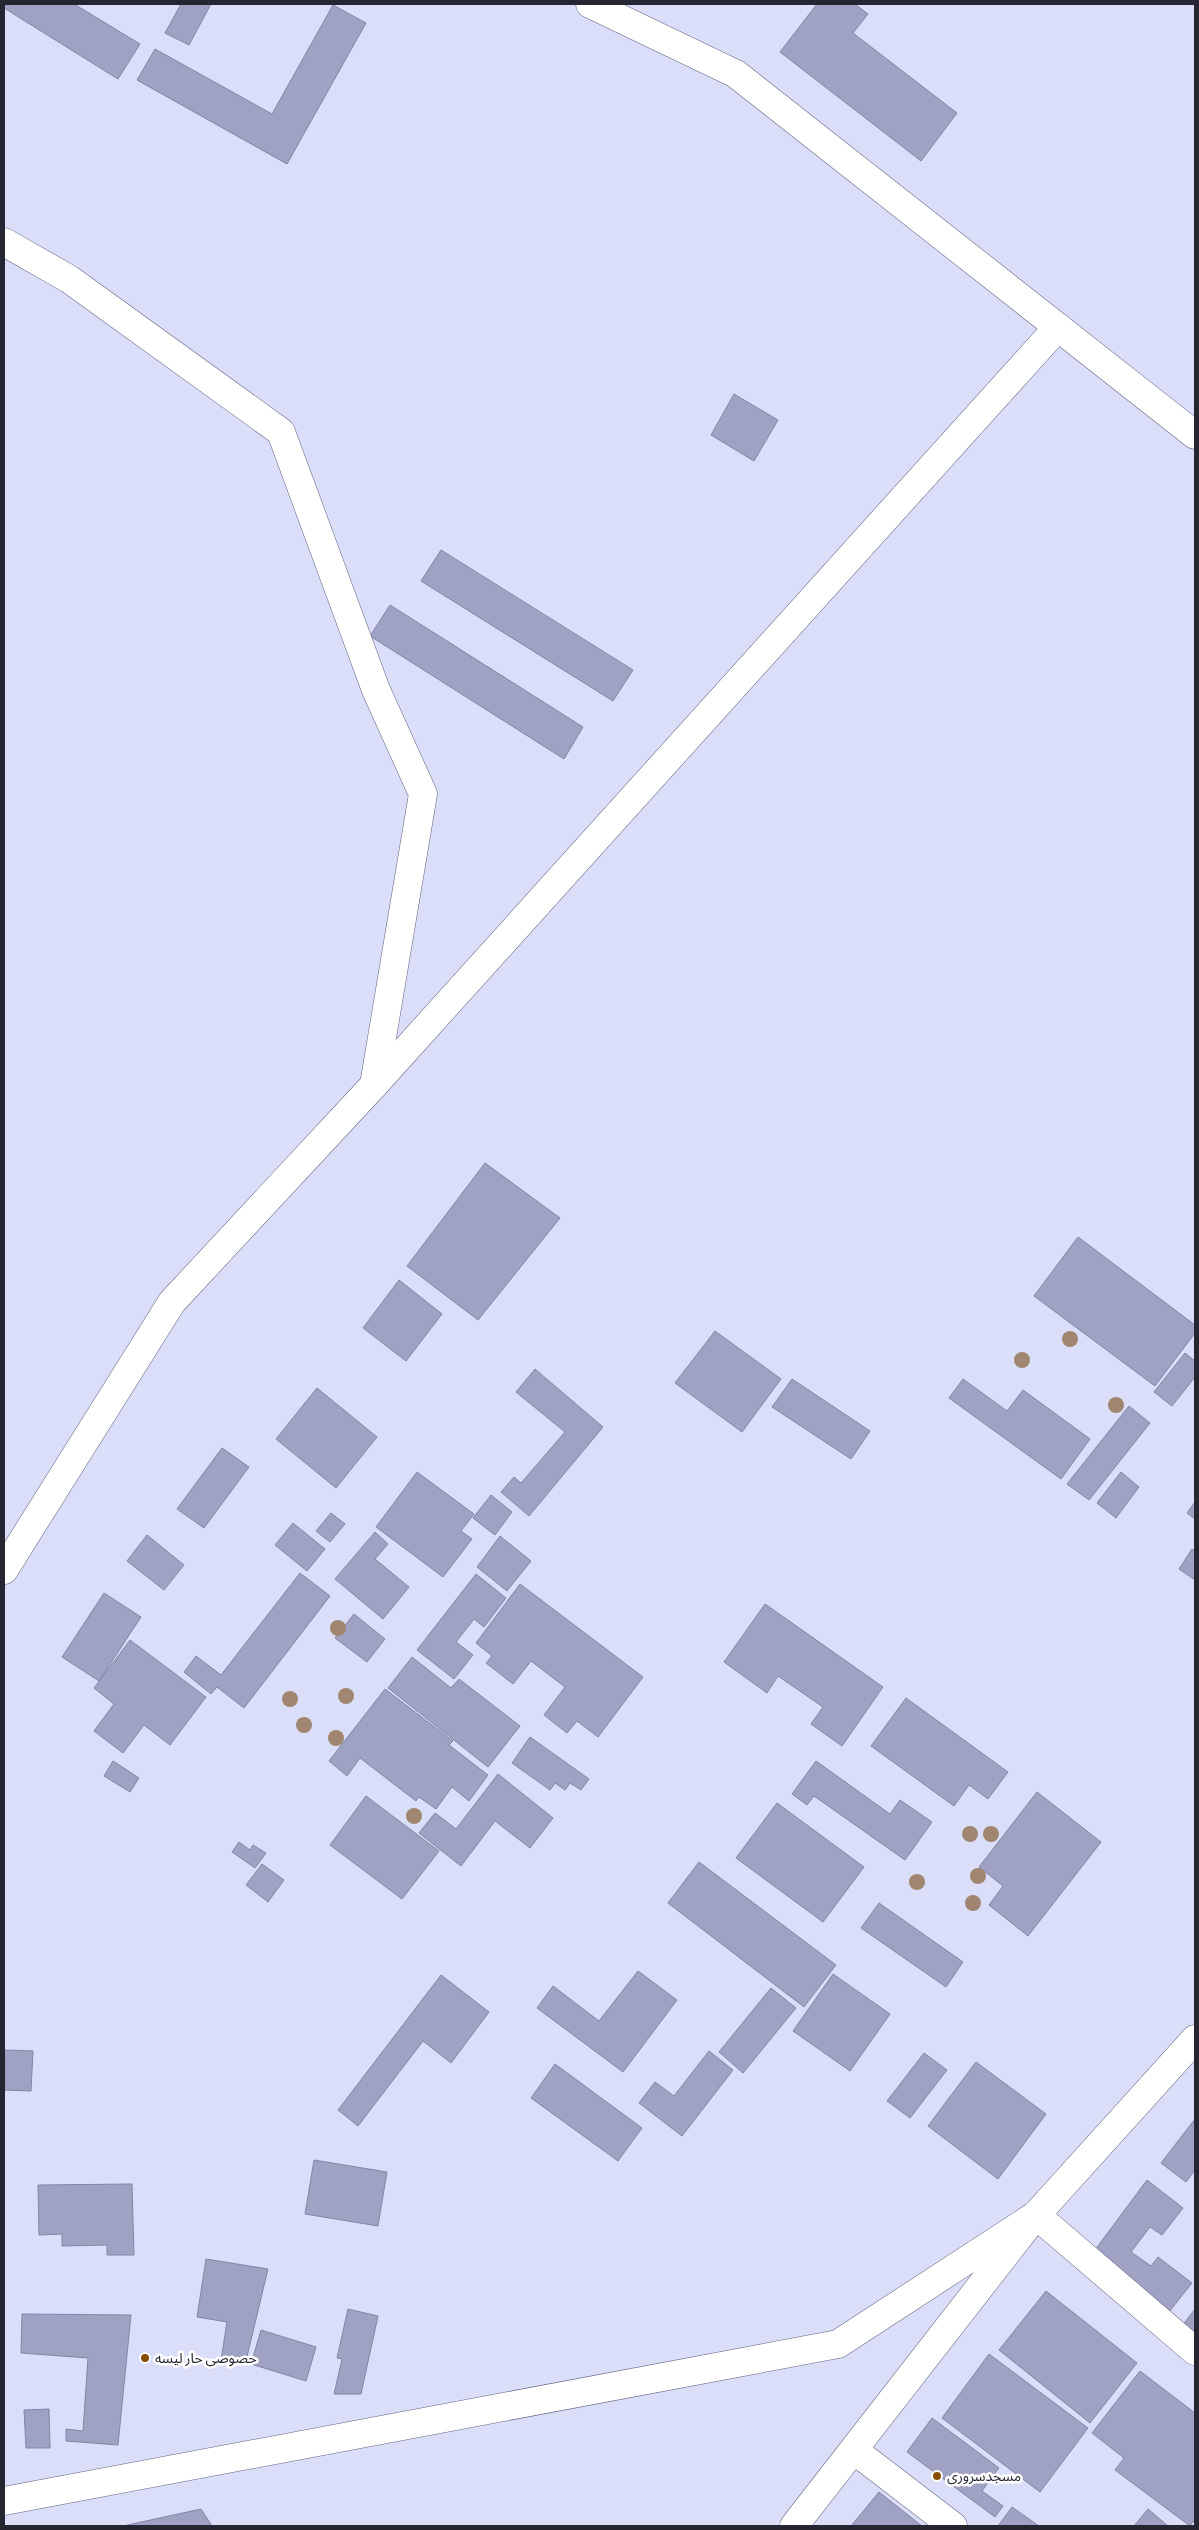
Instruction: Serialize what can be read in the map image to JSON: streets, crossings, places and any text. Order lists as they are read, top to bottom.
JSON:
{
  "places": ["حصوصی حار لیسه", "مسجدسروری"]
}
